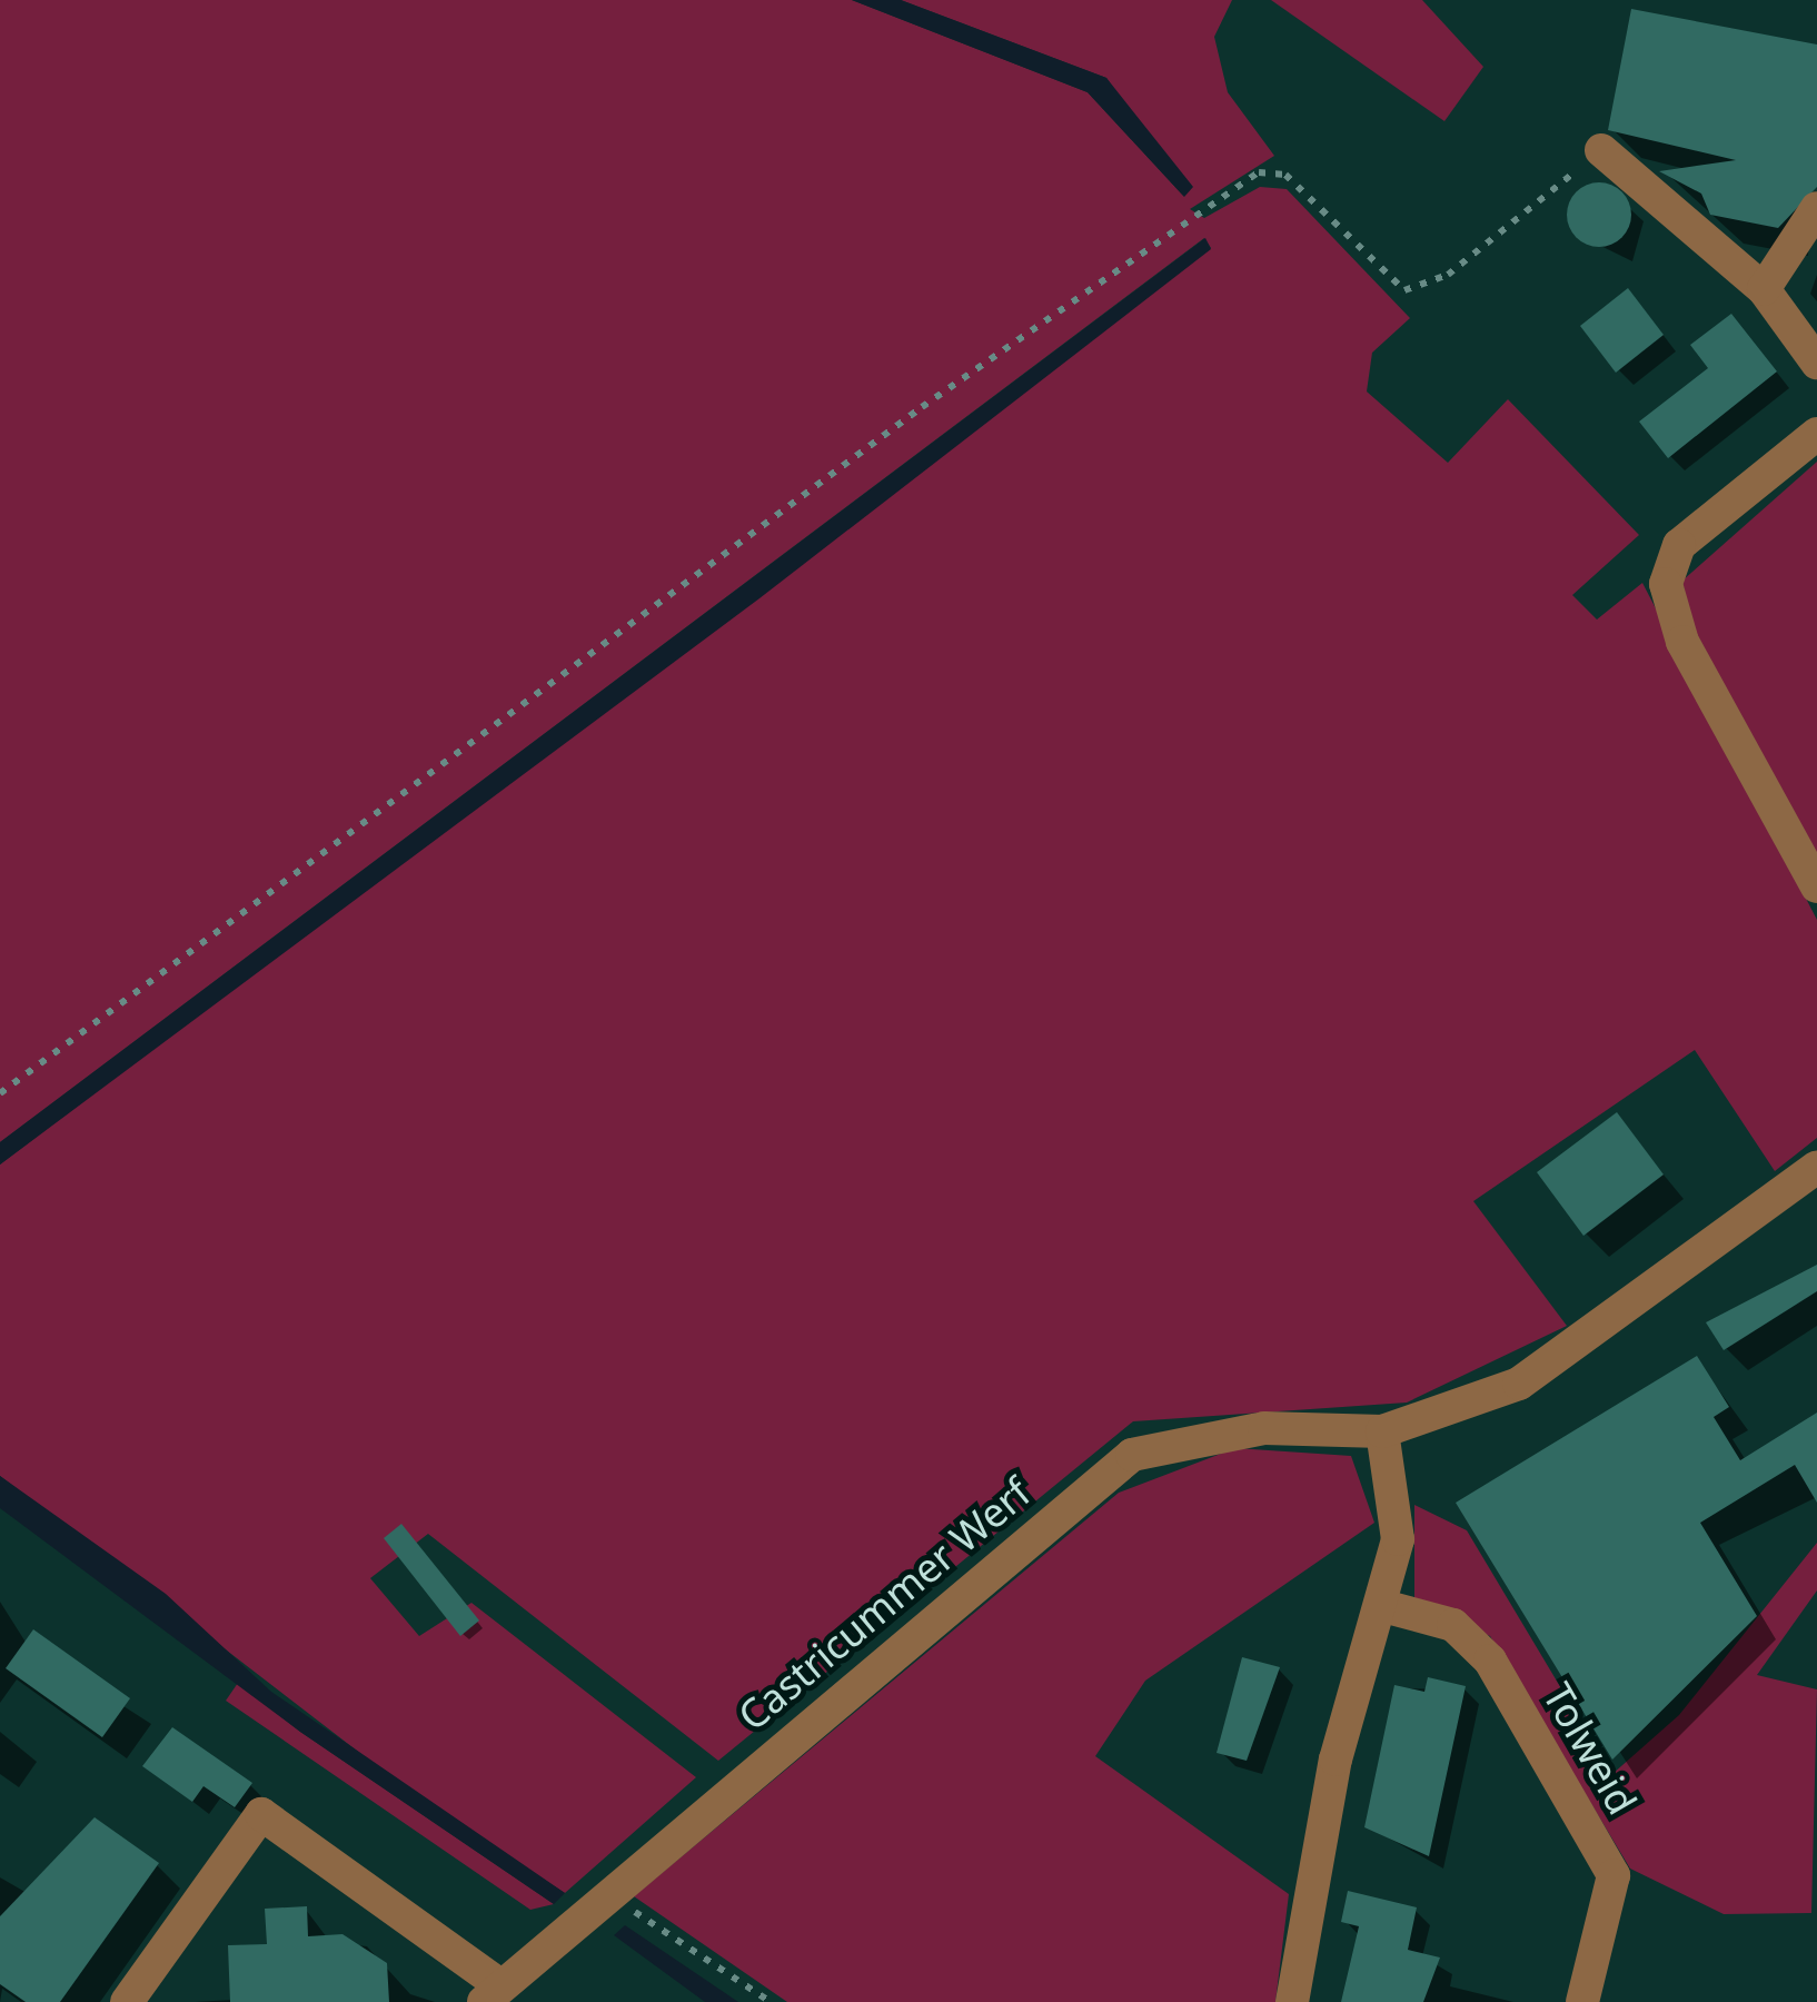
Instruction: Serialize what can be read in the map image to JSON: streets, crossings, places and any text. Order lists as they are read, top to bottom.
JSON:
{
  "streets": {
    "street": ["Castricummer Werf", "Tolweid"]
  }
}
